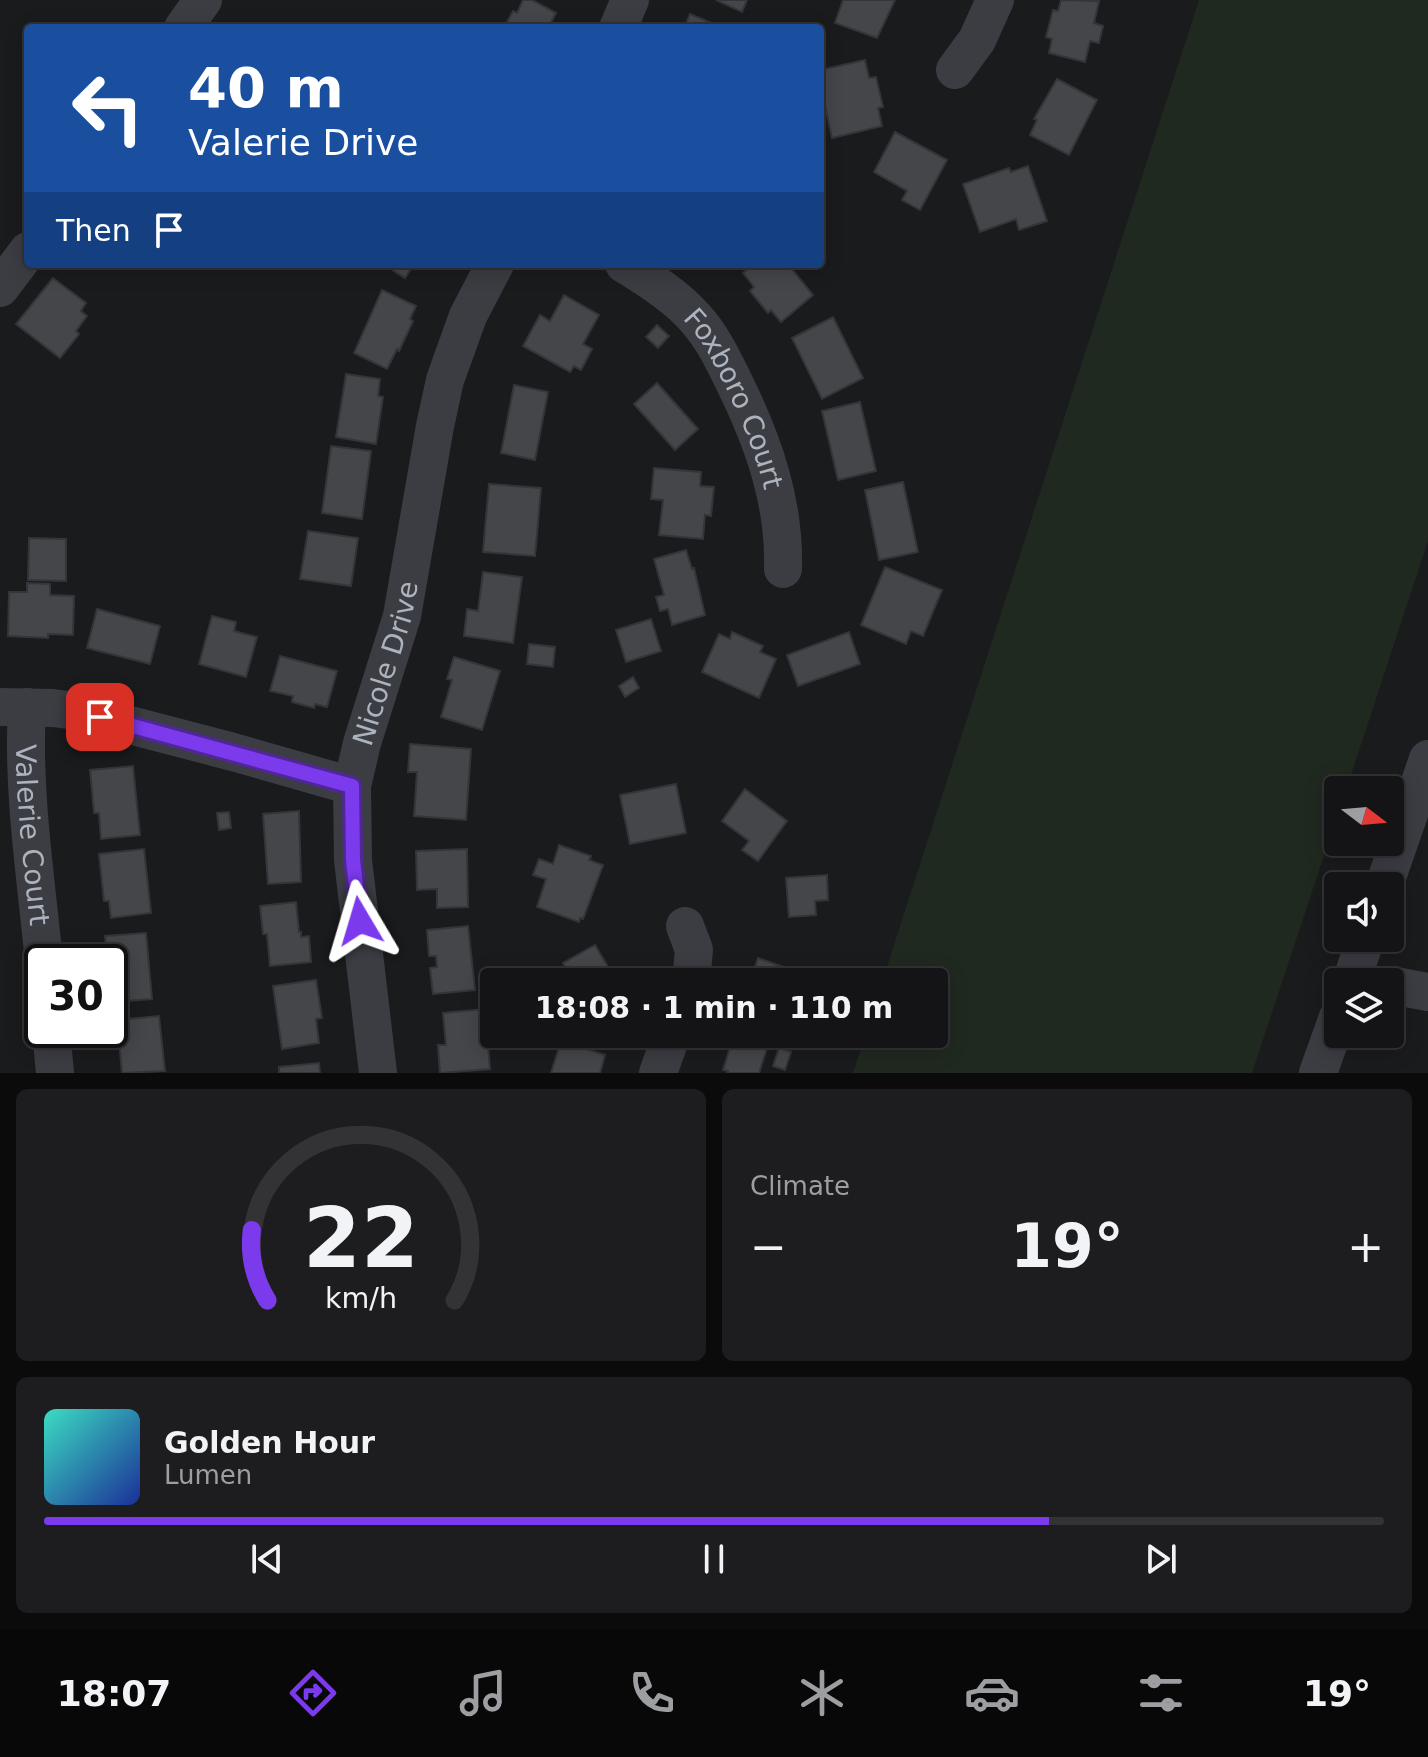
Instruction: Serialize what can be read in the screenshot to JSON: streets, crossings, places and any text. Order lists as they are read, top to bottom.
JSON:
{
  "streets": {
    "street": ["Foxboro Court", "Nicole Drive", "Valerie Court"]
  },
  "north": "right",
  "page": {
    "turn": ["40 m", "Valerie Drive"],
    "then": "Then",
    "limit": "30",
    "trip": "18:08 · 1 min · 110 m",
    "tile": "Climate",
    "heat": ["−", "19°", "+"],
    "song": ["Golden Hour", "Lumen"],
    "tabs": ["18:07", "19°"],
    "gauge": ["22", "km/h"]
  }
}
